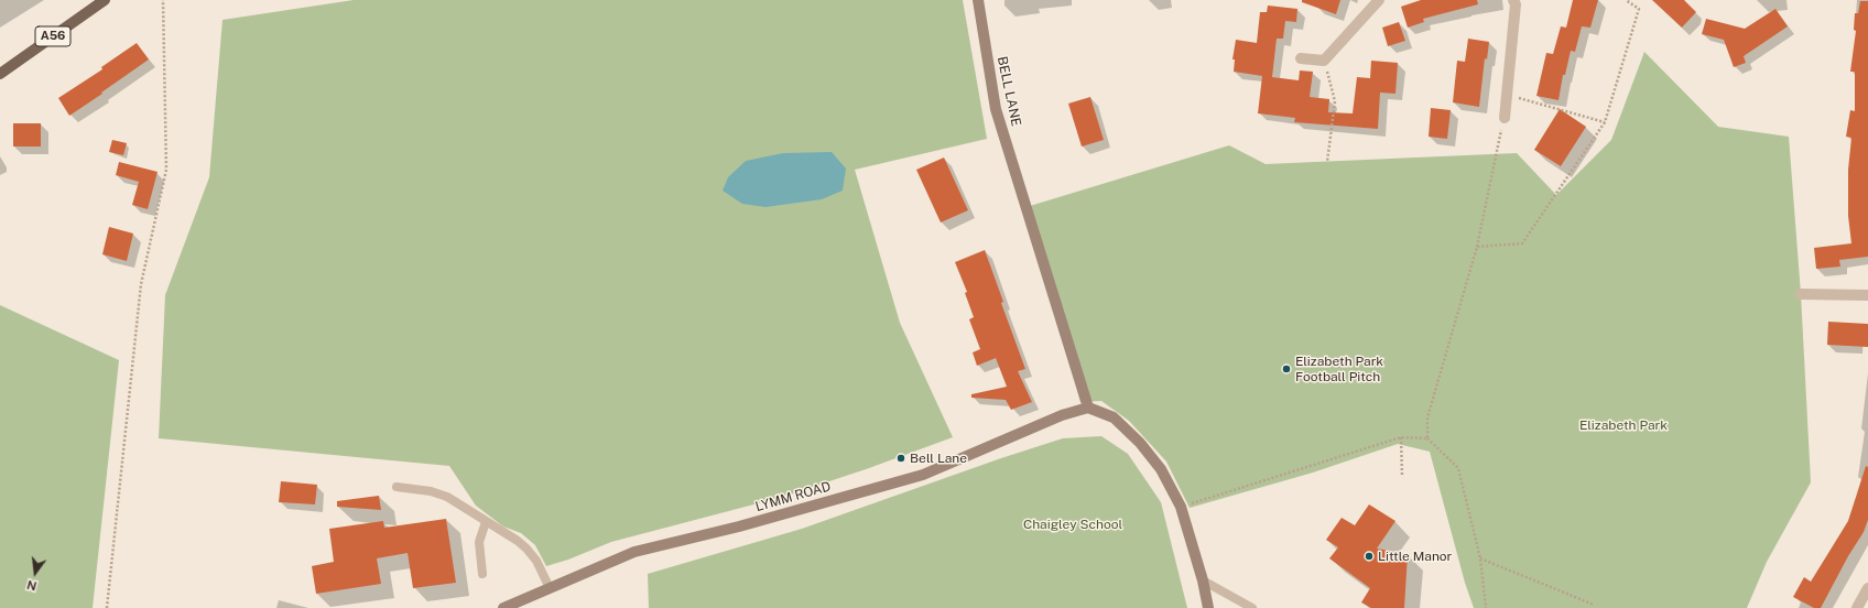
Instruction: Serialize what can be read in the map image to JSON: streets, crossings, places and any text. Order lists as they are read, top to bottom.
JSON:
{
  "streets": {
    "main road": ["A56", "BELL LANE", "LYMM ROAD"]
  },
  "crossings": [
    ["BELL LANE", "LYMM ROAD"]
  ],
  "parks": ["Elizabeth Park", "Chaigley School"],
  "places": ["Elizabeth Park Football Pitch", "Bell Lane", "Little Manor"],
  "north": "bottom"
}
